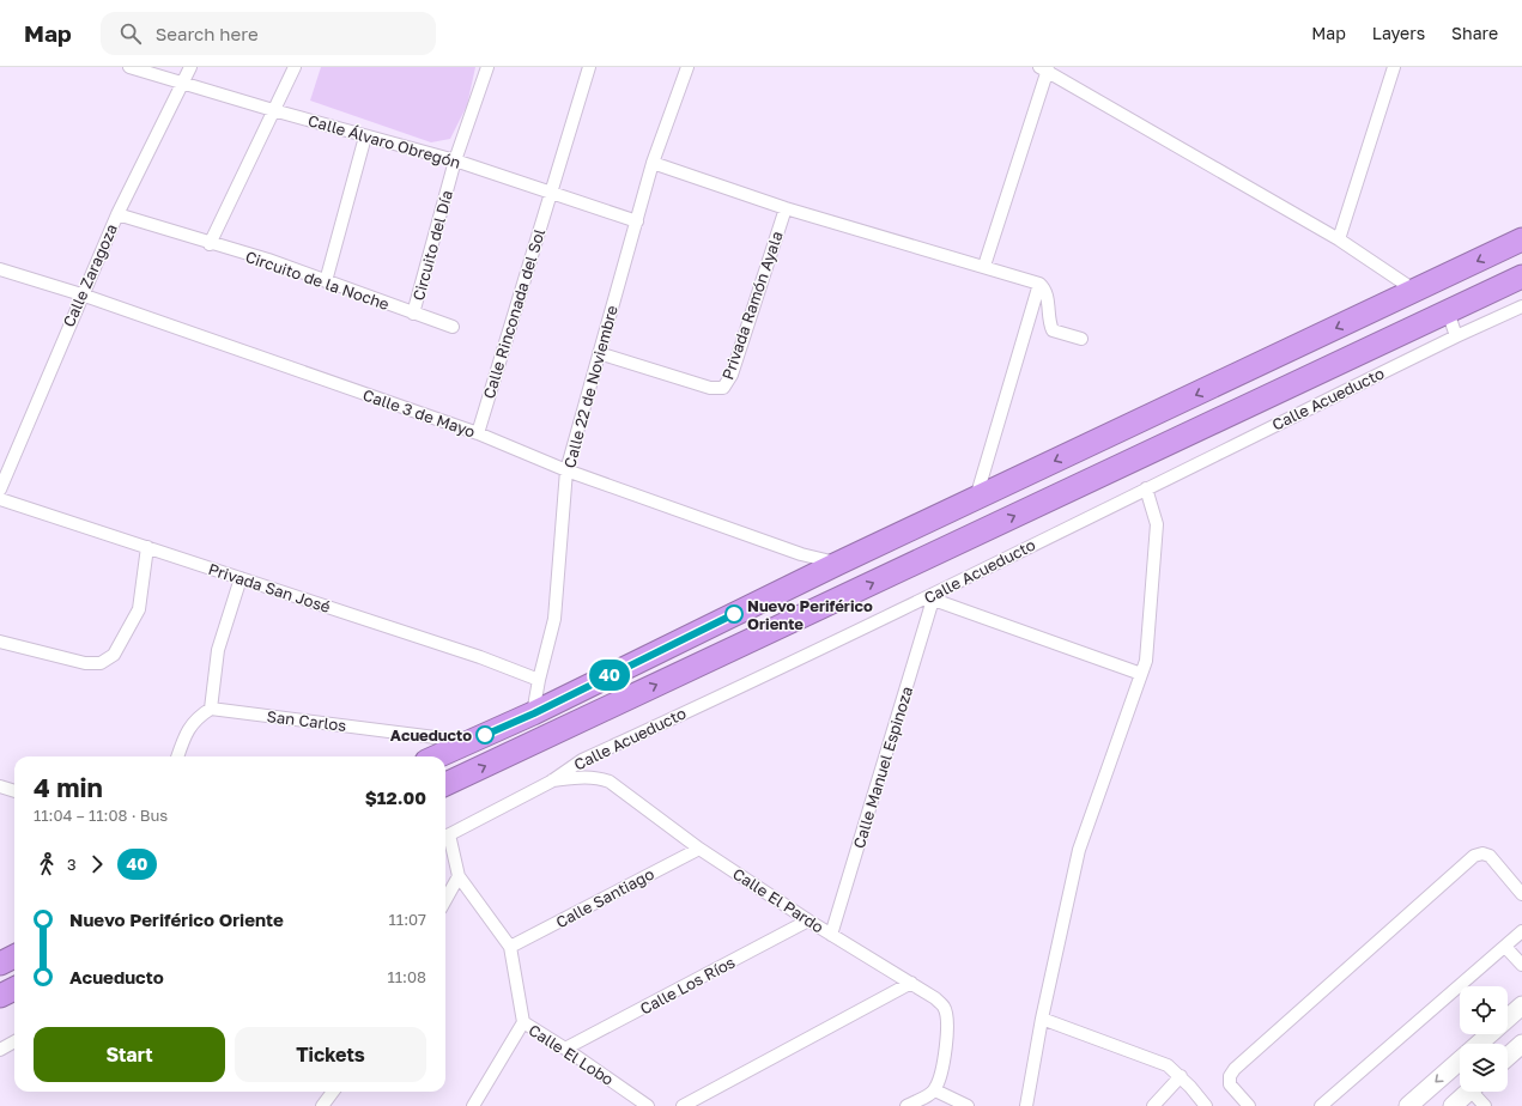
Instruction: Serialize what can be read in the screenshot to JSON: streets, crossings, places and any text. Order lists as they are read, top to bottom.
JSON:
{
  "streets": {
    "street": [
      "Calle Álvaro Obregón",
      "Circuito del Día",
      "Calle Zaragoza",
      "Circuito de la Noche",
      "Privada Ramón Ayala",
      "Calle Rinconada del Sol",
      "Calle 22 de Noviembre",
      "Calle Acueducto",
      "Calle 3 de Mayo",
      "Privada San José",
      "San Carlos",
      "Calle Manuel Espinoza",
      "Calle Santiago",
      "Calle El Pardo",
      "Calle Los Ríos",
      "Calle El Lobo"
    ]
  },
  "crossings": [
    ["Calle Álvaro Obregón", "Circuito del Día"],
    ["Calle Álvaro Obregón", "Calle Zaragoza"],
    ["Calle Álvaro Obregón", "Calle Rinconada del Sol"],
    ["Calle Álvaro Obregón", "Calle 22 de Noviembre"],
    ["Circuito del Día", "Circuito de la Noche"],
    ["Calle Zaragoza", "Circuito de la Noche"],
    ["Calle Zaragoza", "Calle 3 de Mayo"],
    ["Privada Ramón Ayala", "Calle 22 de Noviembre"],
    ["Calle Rinconada del Sol", "Calle 3 de Mayo"],
    ["Calle 22 de Noviembre", "Calle 3 de Mayo"],
    ["Calle 22 de Noviembre", "Privada San José"],
    ["Calle Acueducto", "Calle Manuel Espinoza"],
    ["Calle Acueducto", "Calle El Pardo"],
    ["Calle Acueducto", "Calle El Lobo"],
    ["Calle Manuel Espinoza", "Calle El Pardo"],
    ["Calle Santiago", "Calle El Pardo"],
    ["Calle Santiago", "Calle El Lobo"],
    ["Calle El Pardo", "Calle Los Ríos"],
    ["Calle Los Ríos", "Calle El Lobo"]
  ],
  "places": ["Nuevo Periférico Oriente", "Acueducto"],
  "lines": ["bus line 40"],
  "page": {
    "header": "Map",
    "search": "Search here",
    "nav": ["Map", "Layers", "Share"],
    "on_map": "40",
    "heading": ["4 min", "11:04 – 11:08 · Bus", "$12.00"],
    "legs": ["3", "40"],
    "list": [
      {
        "name": "Nuevo Periférico Oriente",
        "value": "11:07"
      },
      {
        "name": "Acueducto",
        "value": "11:08"
      }
    ],
    "buttons": ["Start", "Tickets"]
  }
}
